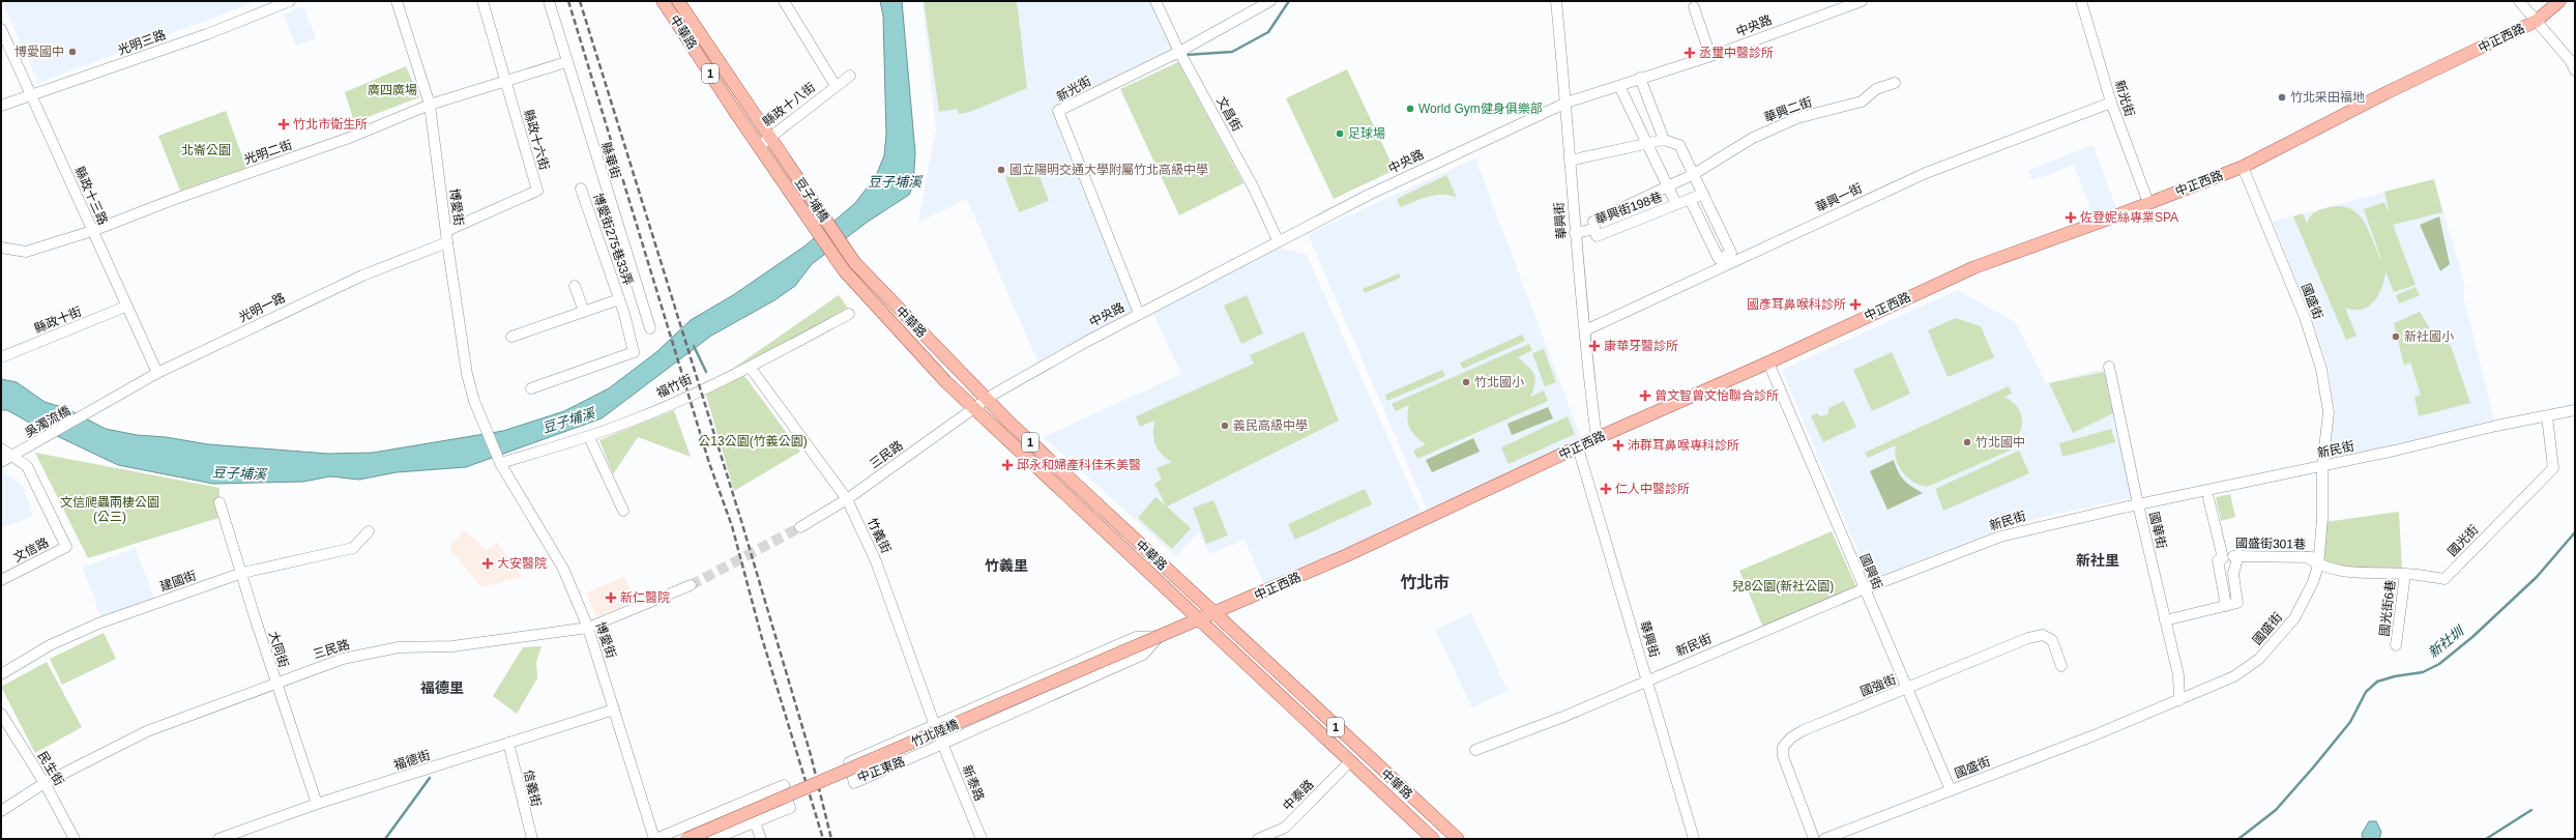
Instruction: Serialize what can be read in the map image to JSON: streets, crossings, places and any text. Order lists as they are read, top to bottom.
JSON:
{
  "streets": {
    "main road": [
      "中華路",
      "中正西路",
      "1",
      "豆子埔橋",
      "竹北陸橋",
      "中正東路"
    ],
    "street": [
      "中央路",
      "光明三路",
      "新光街",
      "縣政十八街",
      "華興二街",
      "文昌街",
      "縣政十六街",
      "光明二街",
      "縣華街",
      "縣政十三路",
      "華興一街",
      "博愛街",
      "華興街198巷",
      "華興街",
      "博愛街275巷33弄",
      "國盛街",
      "光明一路",
      "縣政十街",
      "福竹街",
      "吳濁流橋",
      "新民街",
      "三民路",
      "國華街",
      "竹義街",
      "國光街",
      "國盛街301巷",
      "文信路",
      "國興街",
      "建國街",
      "國光街6巷",
      "大同街",
      "國強街",
      "福德街",
      "民生街",
      "新泰路",
      "信義街",
      "中泰路"
    ]
  },
  "crossings": [
    ["中央路", "中華路"],
    ["中央路", "新光街"],
    ["中央路", "文昌街"],
    ["中央路", "華興街"],
    ["中央路", "三民路"],
    ["中華路", "中正西路"],
    ["中華路", "縣政十八街"],
    ["中華路", "豆子埔橋"],
    ["中華路", "三民路"],
    ["中華路", "中正東路"],
    ["中華路", "中泰路"],
    ["中正西路", "新光街"],
    ["中正西路", "華興街"],
    ["中正西路", "國盛街"],
    ["中正西路", "國興街"],
    ["中正西路", "中正東路"],
    ["光明三路", "縣政十三路"],
    ["新光街", "文昌街"],
    ["新光街", "華興一街"],
    ["縣政十八街", "豆子埔橋"],
    ["華興二街", "華興街198巷"],
    ["縣政十六街", "光明二街"],
    ["縣政十六街", "博愛街"],
    ["縣政十六街", "光明一路"],
    ["光明二街", "縣華街"],
    ["光明二街", "縣政十三路"],
    ["光明二街", "博愛街"],
    ["縣政十三路", "光明一路"],
    ["縣政十三路", "縣政十街"],
    ["華興一街", "華興街"],
    ["博愛街", "光明一路"],
    ["博愛街", "福竹街"],
    ["博愛街", "三民路"],
    ["博愛街", "福德街"],
    ["華興街198巷", "華興街"],
    ["華興街", "新民街"],
    ["國盛街", "新民街"],
    ["國盛街", "國華街"],
    ["國盛街", "國光街"],
    ["國盛街", "國興街"],
    ["光明一路", "吳濁流橋"],
    ["福竹街", "竹義街"],
    ["吳濁流橋", "文信路"],
    ["新民街", "國華街"],
    ["新民街", "國光街"],
    ["新民街", "國興街"],
    ["三民路", "竹義街"],
    ["三民路", "大同街"],
    ["三民路", "民生街"],
    ["竹義街", "中正東路"],
    ["竹義街", "新泰路"],
    ["國光街", "國盛街301巷"],
    ["國光街", "國光街6巷"],
    ["國興街", "國強街"],
    ["建國街", "大同街"],
    ["大同街", "福德街"],
    ["竹北陸橋", "中正東路"],
    ["福德街", "信義街"],
    ["中正東路", "新泰路"]
  ],
  "districts": [
    "新社里",
    "竹義里",
    "竹北市",
    "福德里"
  ],
  "water": ["豆子埔溪", "新社圳"],
  "parks": [
    "廣四廣場",
    "北崙公園",
    "公13公園(竹義公園)",
    "文信爬蟲兩棲公園 (公三)",
    "兒8公園(新社公園)"
  ],
  "places": {
    "other": [
      "博愛國中",
      "竹北采田福地",
      "World Gym健身俱樂部",
      "足球場",
      "國立陽明交通大學附屬竹北高級中學",
      "新社國小",
      "竹北國小",
      "義民高級中學",
      "竹北國中"
    ],
    "health": [
      "丞璽中醫診所",
      "竹北市衛生所",
      "佐登妮絲專業SPA",
      "國彥耳鼻喉科診所",
      "康華牙醫診所",
      "曾文智曾文怡聯合診所",
      "沛群耳鼻喉專科診所",
      "邱永和婦產科佳禾美醫",
      "仁人中醫診所",
      "大安醫院",
      "新仁醫院"
    ]
  }
}
